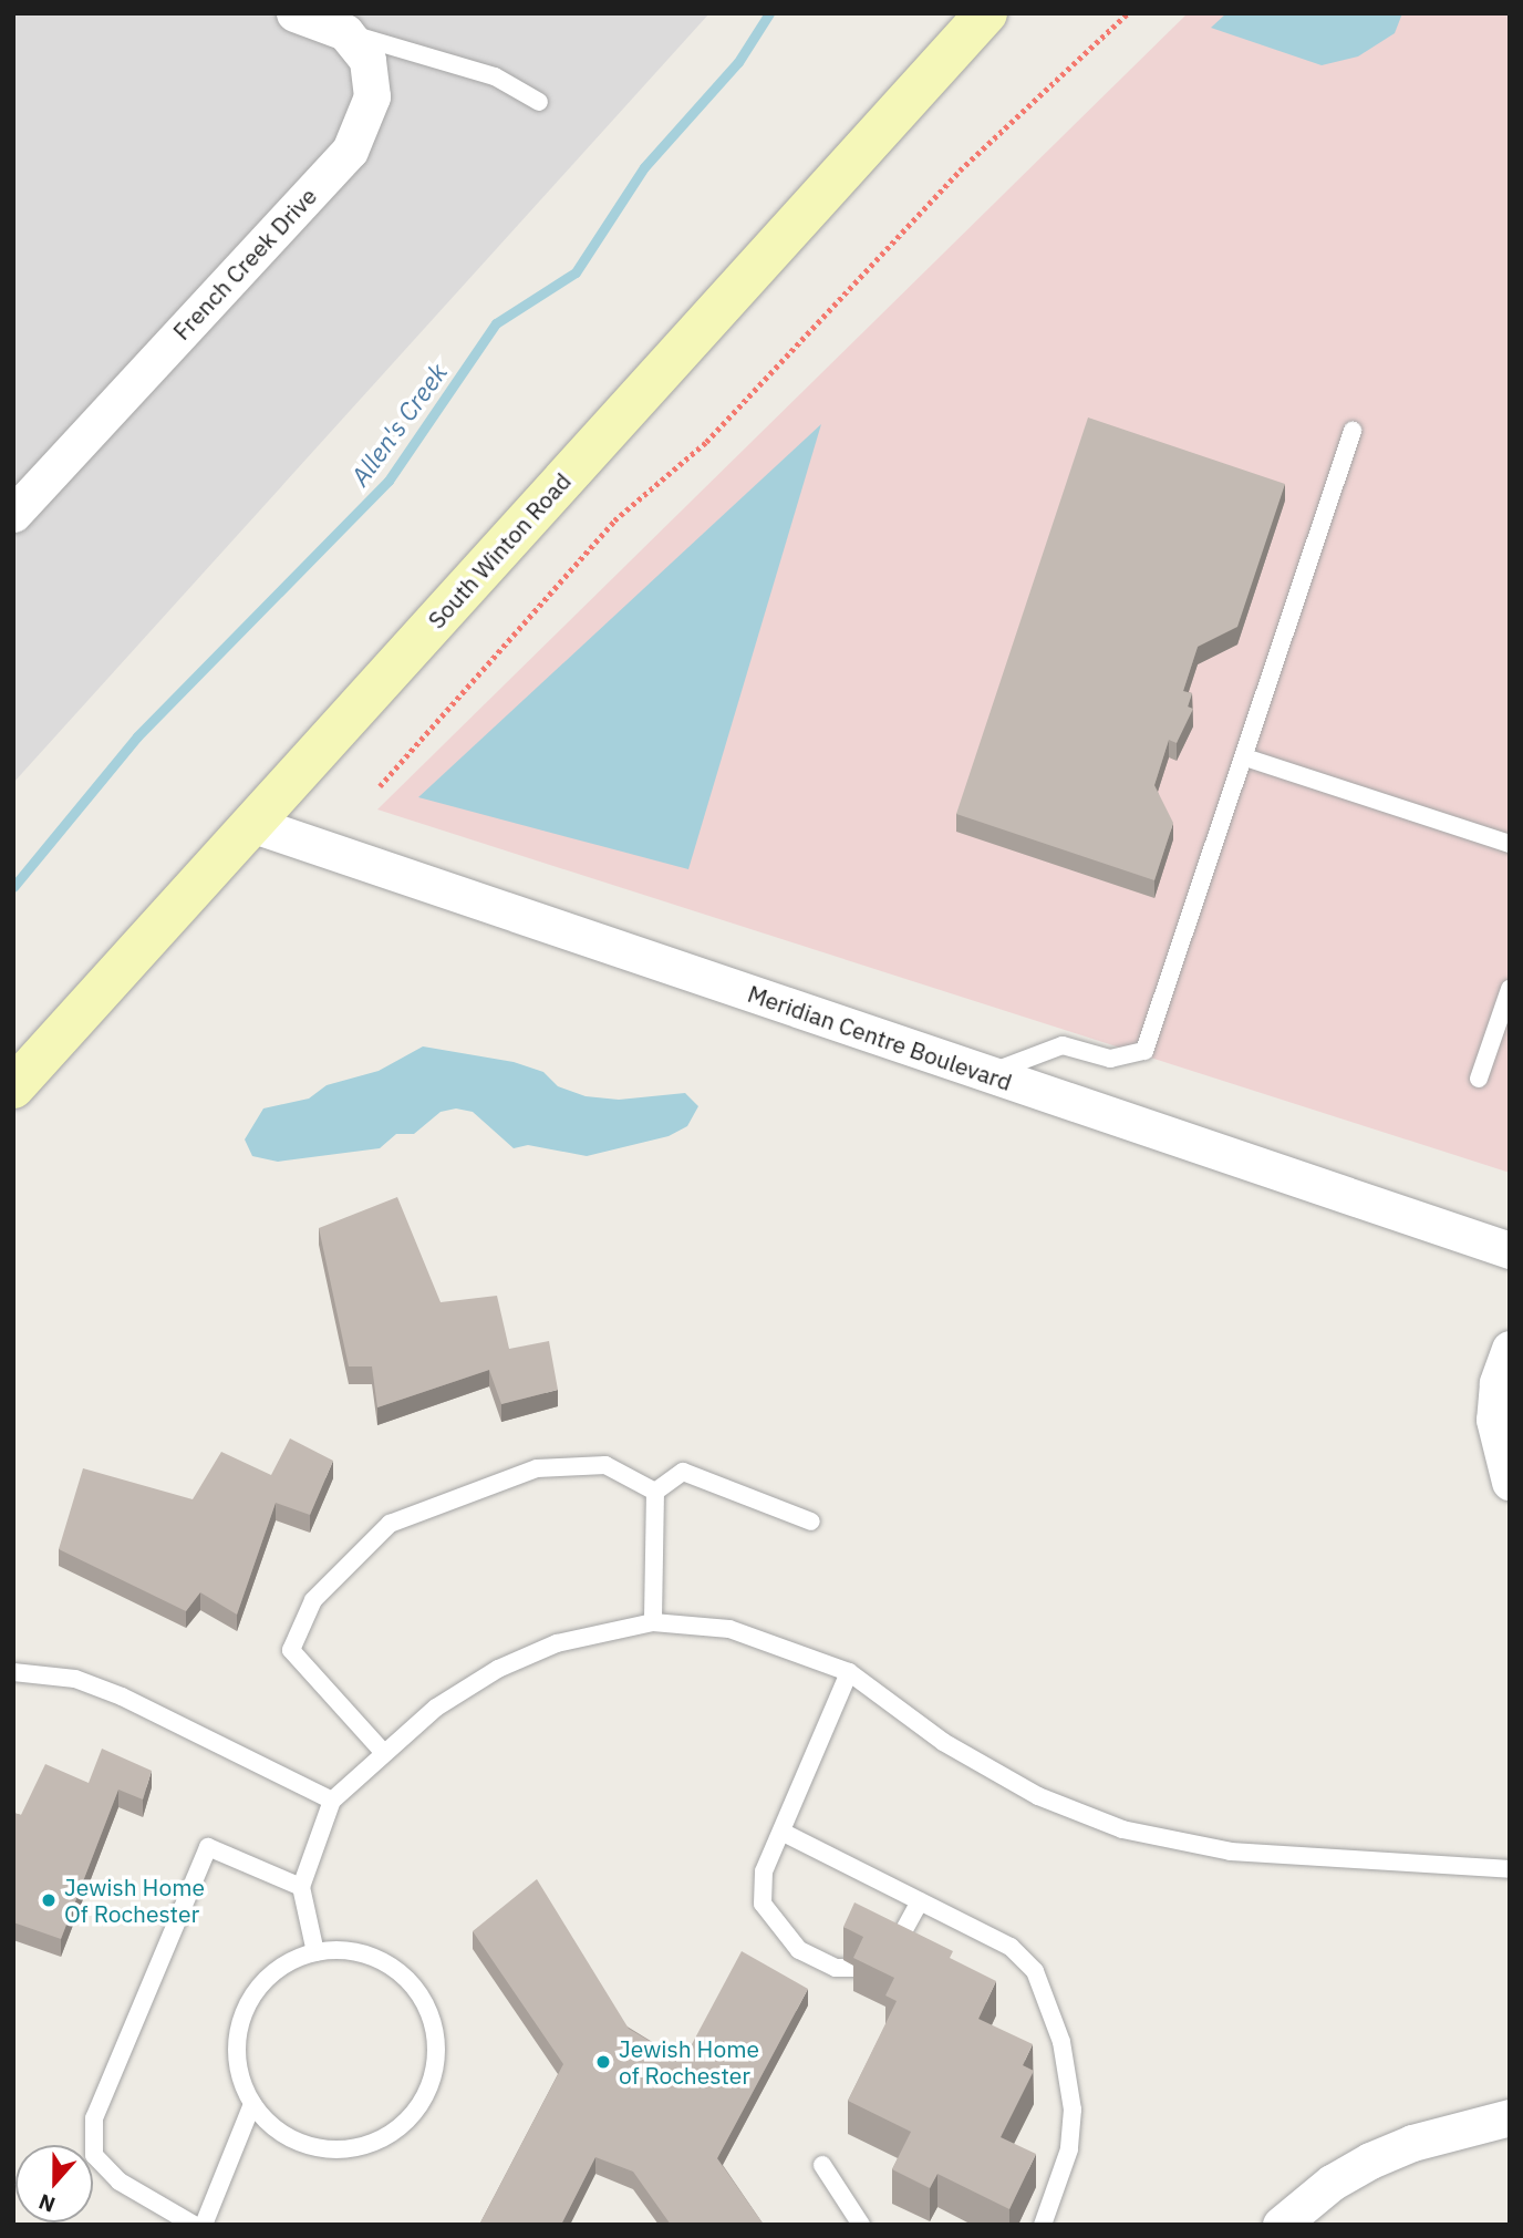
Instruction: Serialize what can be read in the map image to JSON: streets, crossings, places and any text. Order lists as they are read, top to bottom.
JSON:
{
  "streets": {
    "main road": ["South Winton Road"],
    "street": ["French Creek Drive", "Meridian Centre Boulevard"]
  },
  "crossings": [
    ["South Winton Road", "Meridian Centre Boulevard"]
  ],
  "water": ["Allen's Creek"],
  "places": ["Jewish Home Of Rochester", "Jewish Home of Rochester"],
  "north": "bottom"
}
